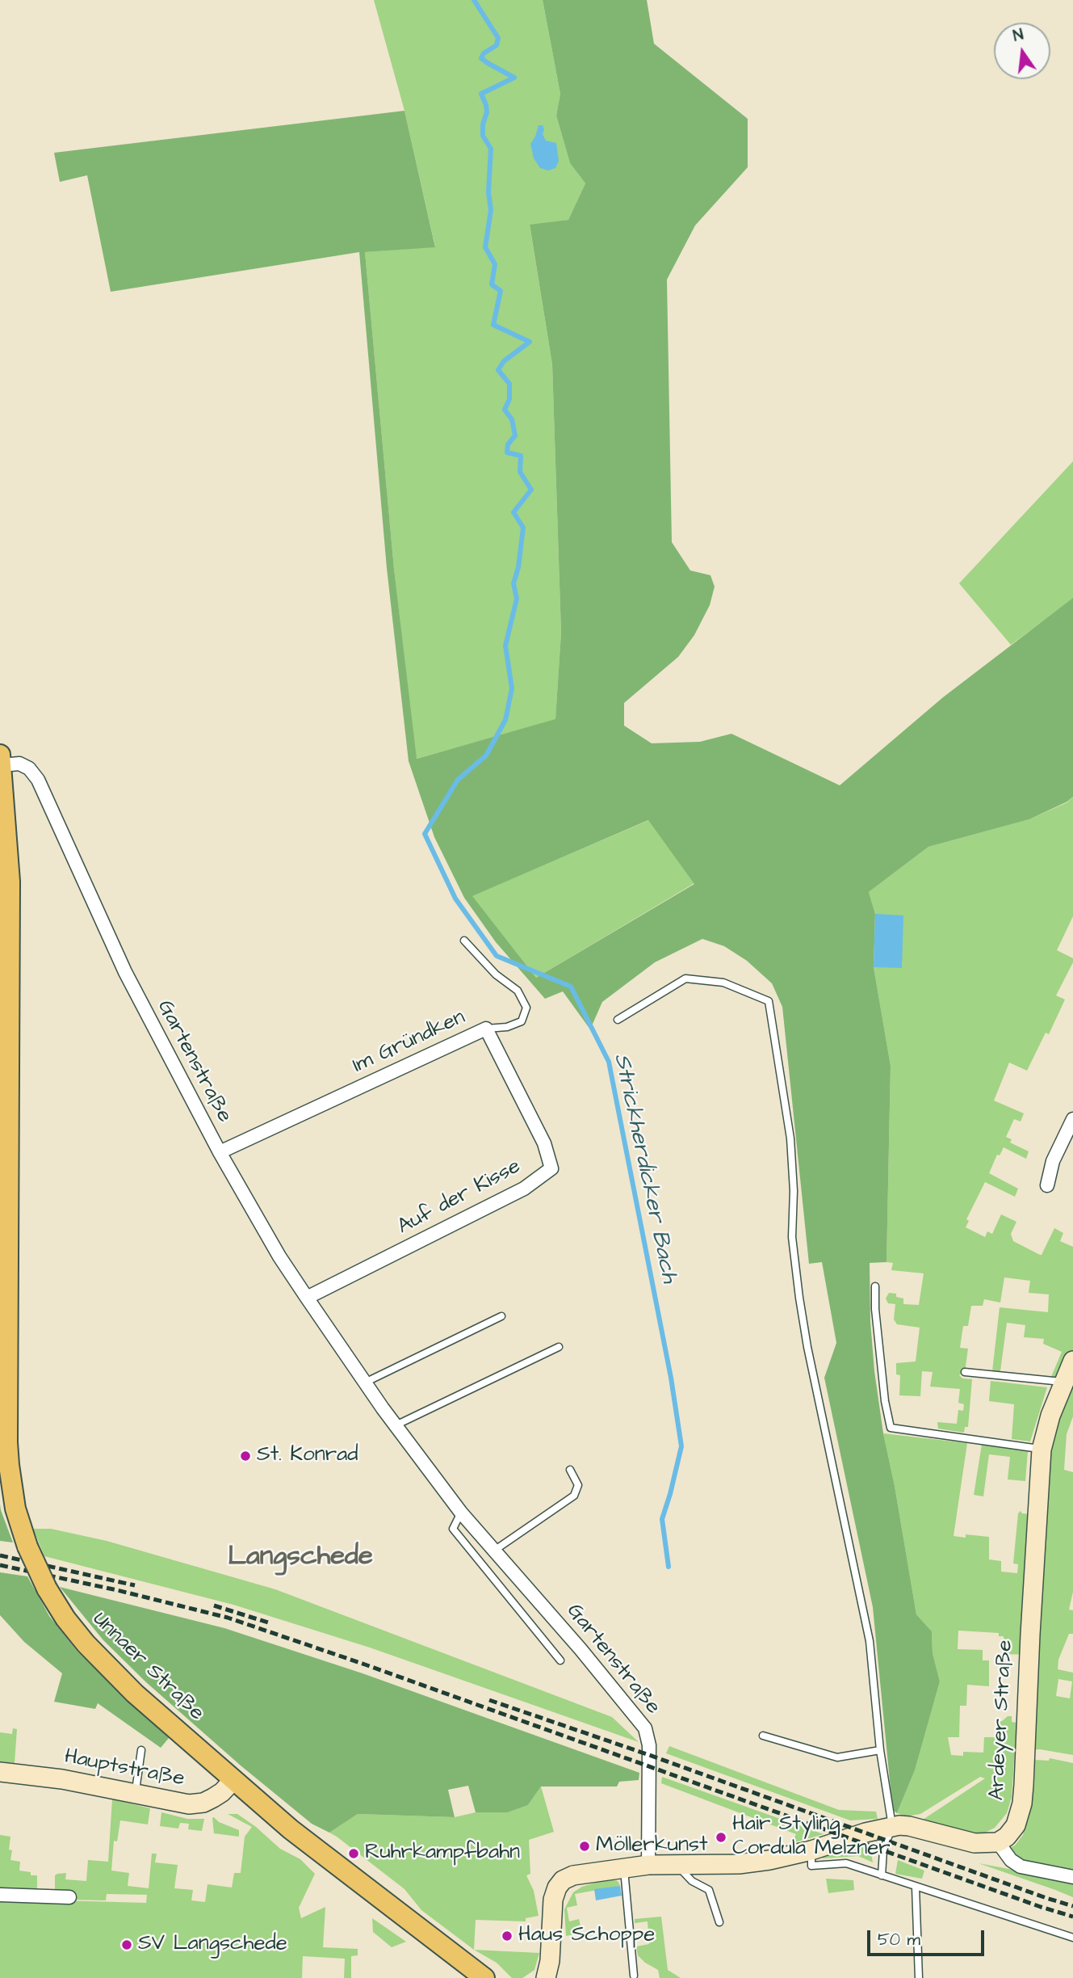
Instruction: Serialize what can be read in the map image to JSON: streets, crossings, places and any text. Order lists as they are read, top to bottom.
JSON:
{
  "streets": {
    "main road": ["Unnaer Straße", "Ardeyer Straße", "Hauptstraße"],
    "street": ["Im Gründken", "Gartenstraße", "Auf der Kisse"]
  },
  "crossings": [
    ["Im Gründken", "Gartenstraße"],
    ["Im Gründken", "Auf der Kisse"],
    ["Gartenstraße", "Auf der Kisse"],
    ["Gartenstraße", "Unnaer Straße"],
    ["Unnaer Straße", "Hauptstraße"]
  ],
  "districts": ["Langschede"],
  "water": ["Strickherdicker Bach"],
  "places": [
    "St. Konrad",
    "Hair Styling Cordula Melzner",
    "Möllerkunst",
    "Ruhrkampfbahn",
    "Haus Schoppe",
    "SV Langschede"
  ],
  "scale_bar": "50 m",
  "north": "top"
}
